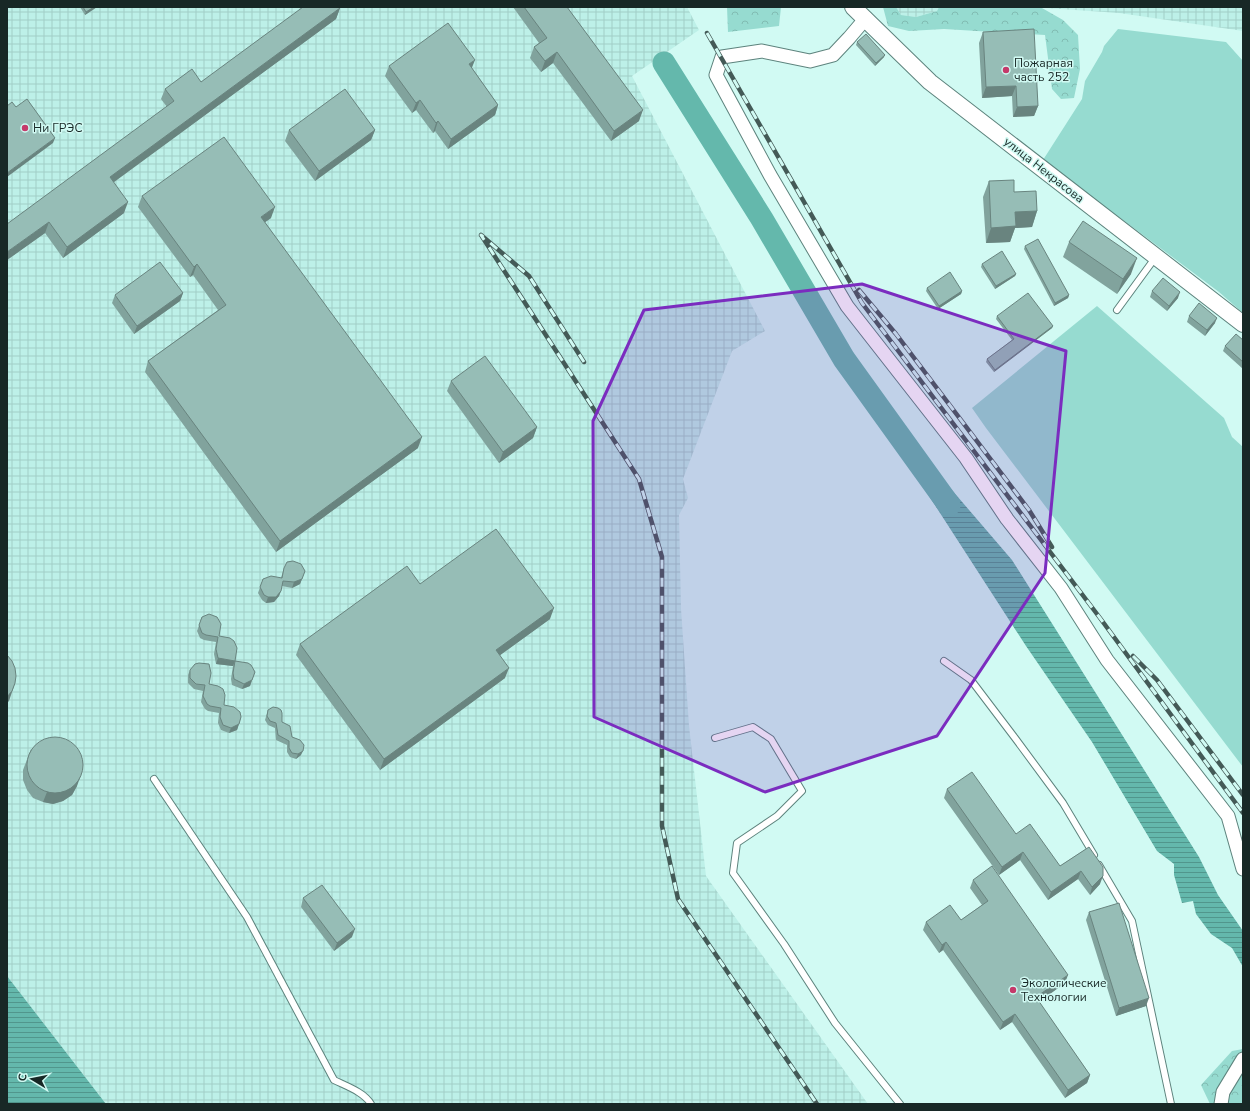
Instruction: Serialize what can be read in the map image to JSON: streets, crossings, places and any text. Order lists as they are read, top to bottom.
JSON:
{
  "streets": {
    "street": ["улица Некрасова"]
  },
  "places": ["Пожарная часть 252", "Ни ГРЭС", "Экологические Технологии"],
  "north": "left"
}
